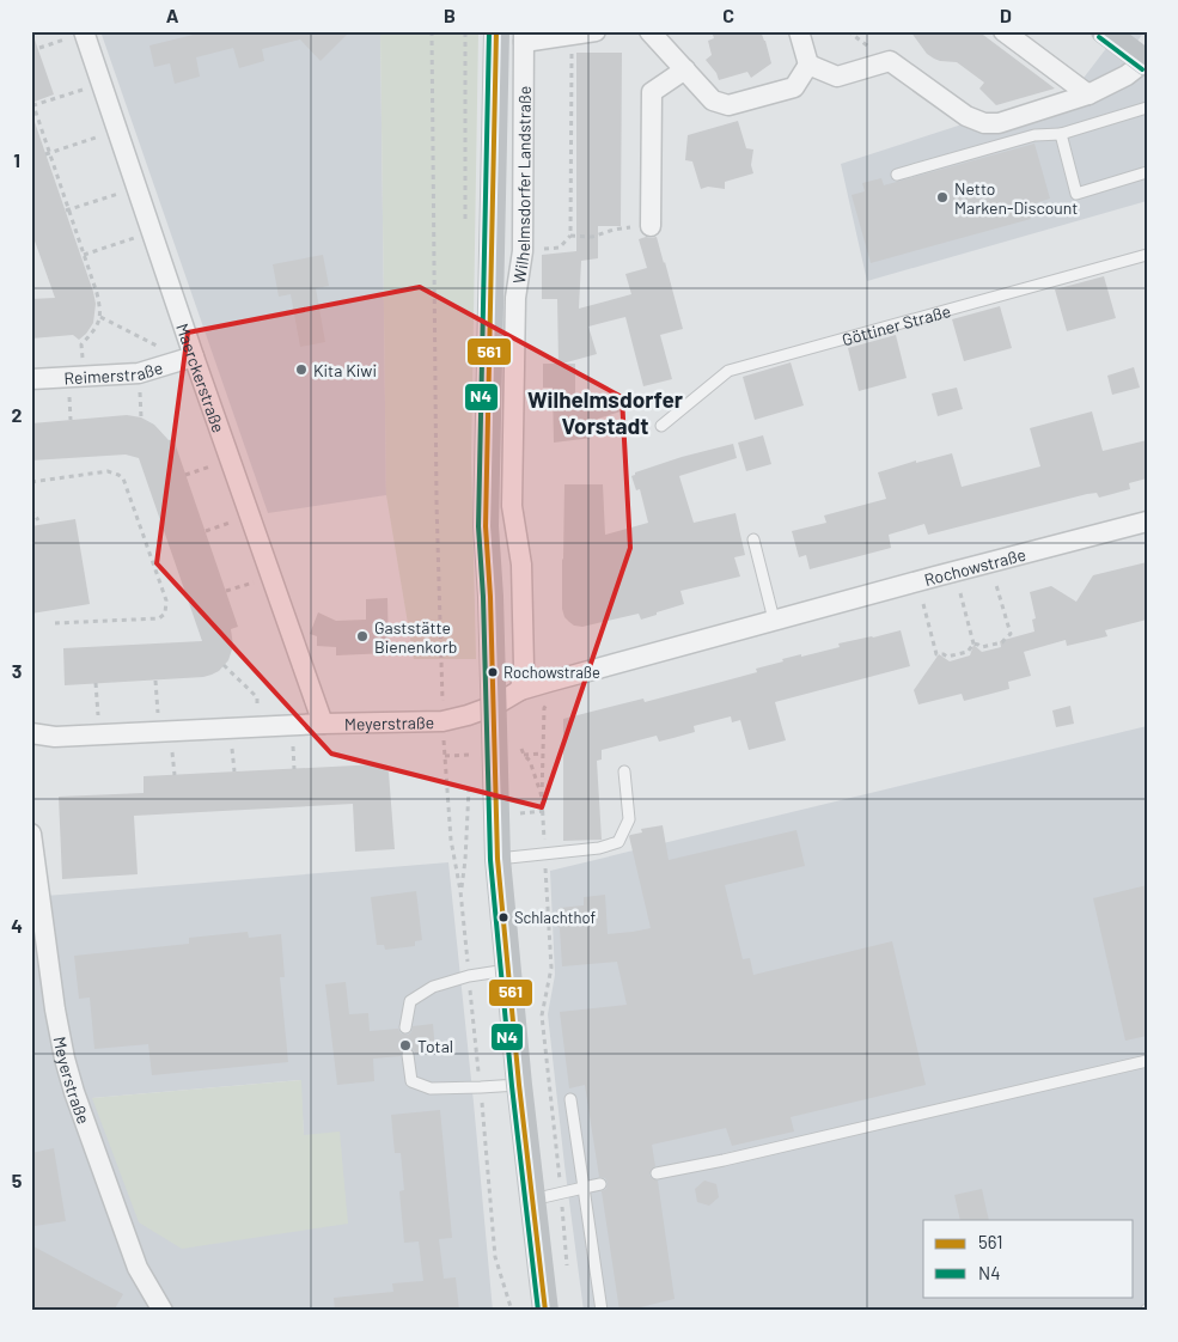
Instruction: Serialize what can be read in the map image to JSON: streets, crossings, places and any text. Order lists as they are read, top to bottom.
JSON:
{
  "streets": {
    "main road": ["Wilhelmsdorfer Landstraße"],
    "street": [
      "Reimerstraße",
      "Maerckerstraße",
      "Rochowstraße",
      "Meyerstraße"
    ],
    "lane": ["Göttiner Straße"]
  },
  "crossings": [
    ["Wilhelmsdorfer Landstraße", "Rochowstraße"],
    ["Wilhelmsdorfer Landstraße", "Meyerstraße"],
    ["Reimerstraße", "Maerckerstraße"],
    ["Maerckerstraße", "Meyerstraße"],
    ["Rochowstraße", "Meyerstraße"]
  ],
  "districts": ["Wilhelmsdorfer Vorstadt"],
  "places": [
    "Netto Marken-Discount",
    "Kita Kiwi",
    "Gaststätte Bienenkorb",
    "Rochowstraße",
    "Schlachthof",
    "Total"
  ],
  "lines": ["transit line 561", "transit line N4"],
  "legend": ["561", "N4"],
  "grid": {
    "columns": [
      "A",
      "B",
      "C",
      "D"
    ],
    "rows": [
      "1",
      "2",
      "3",
      "4",
      "5"
    ]
  }
}
